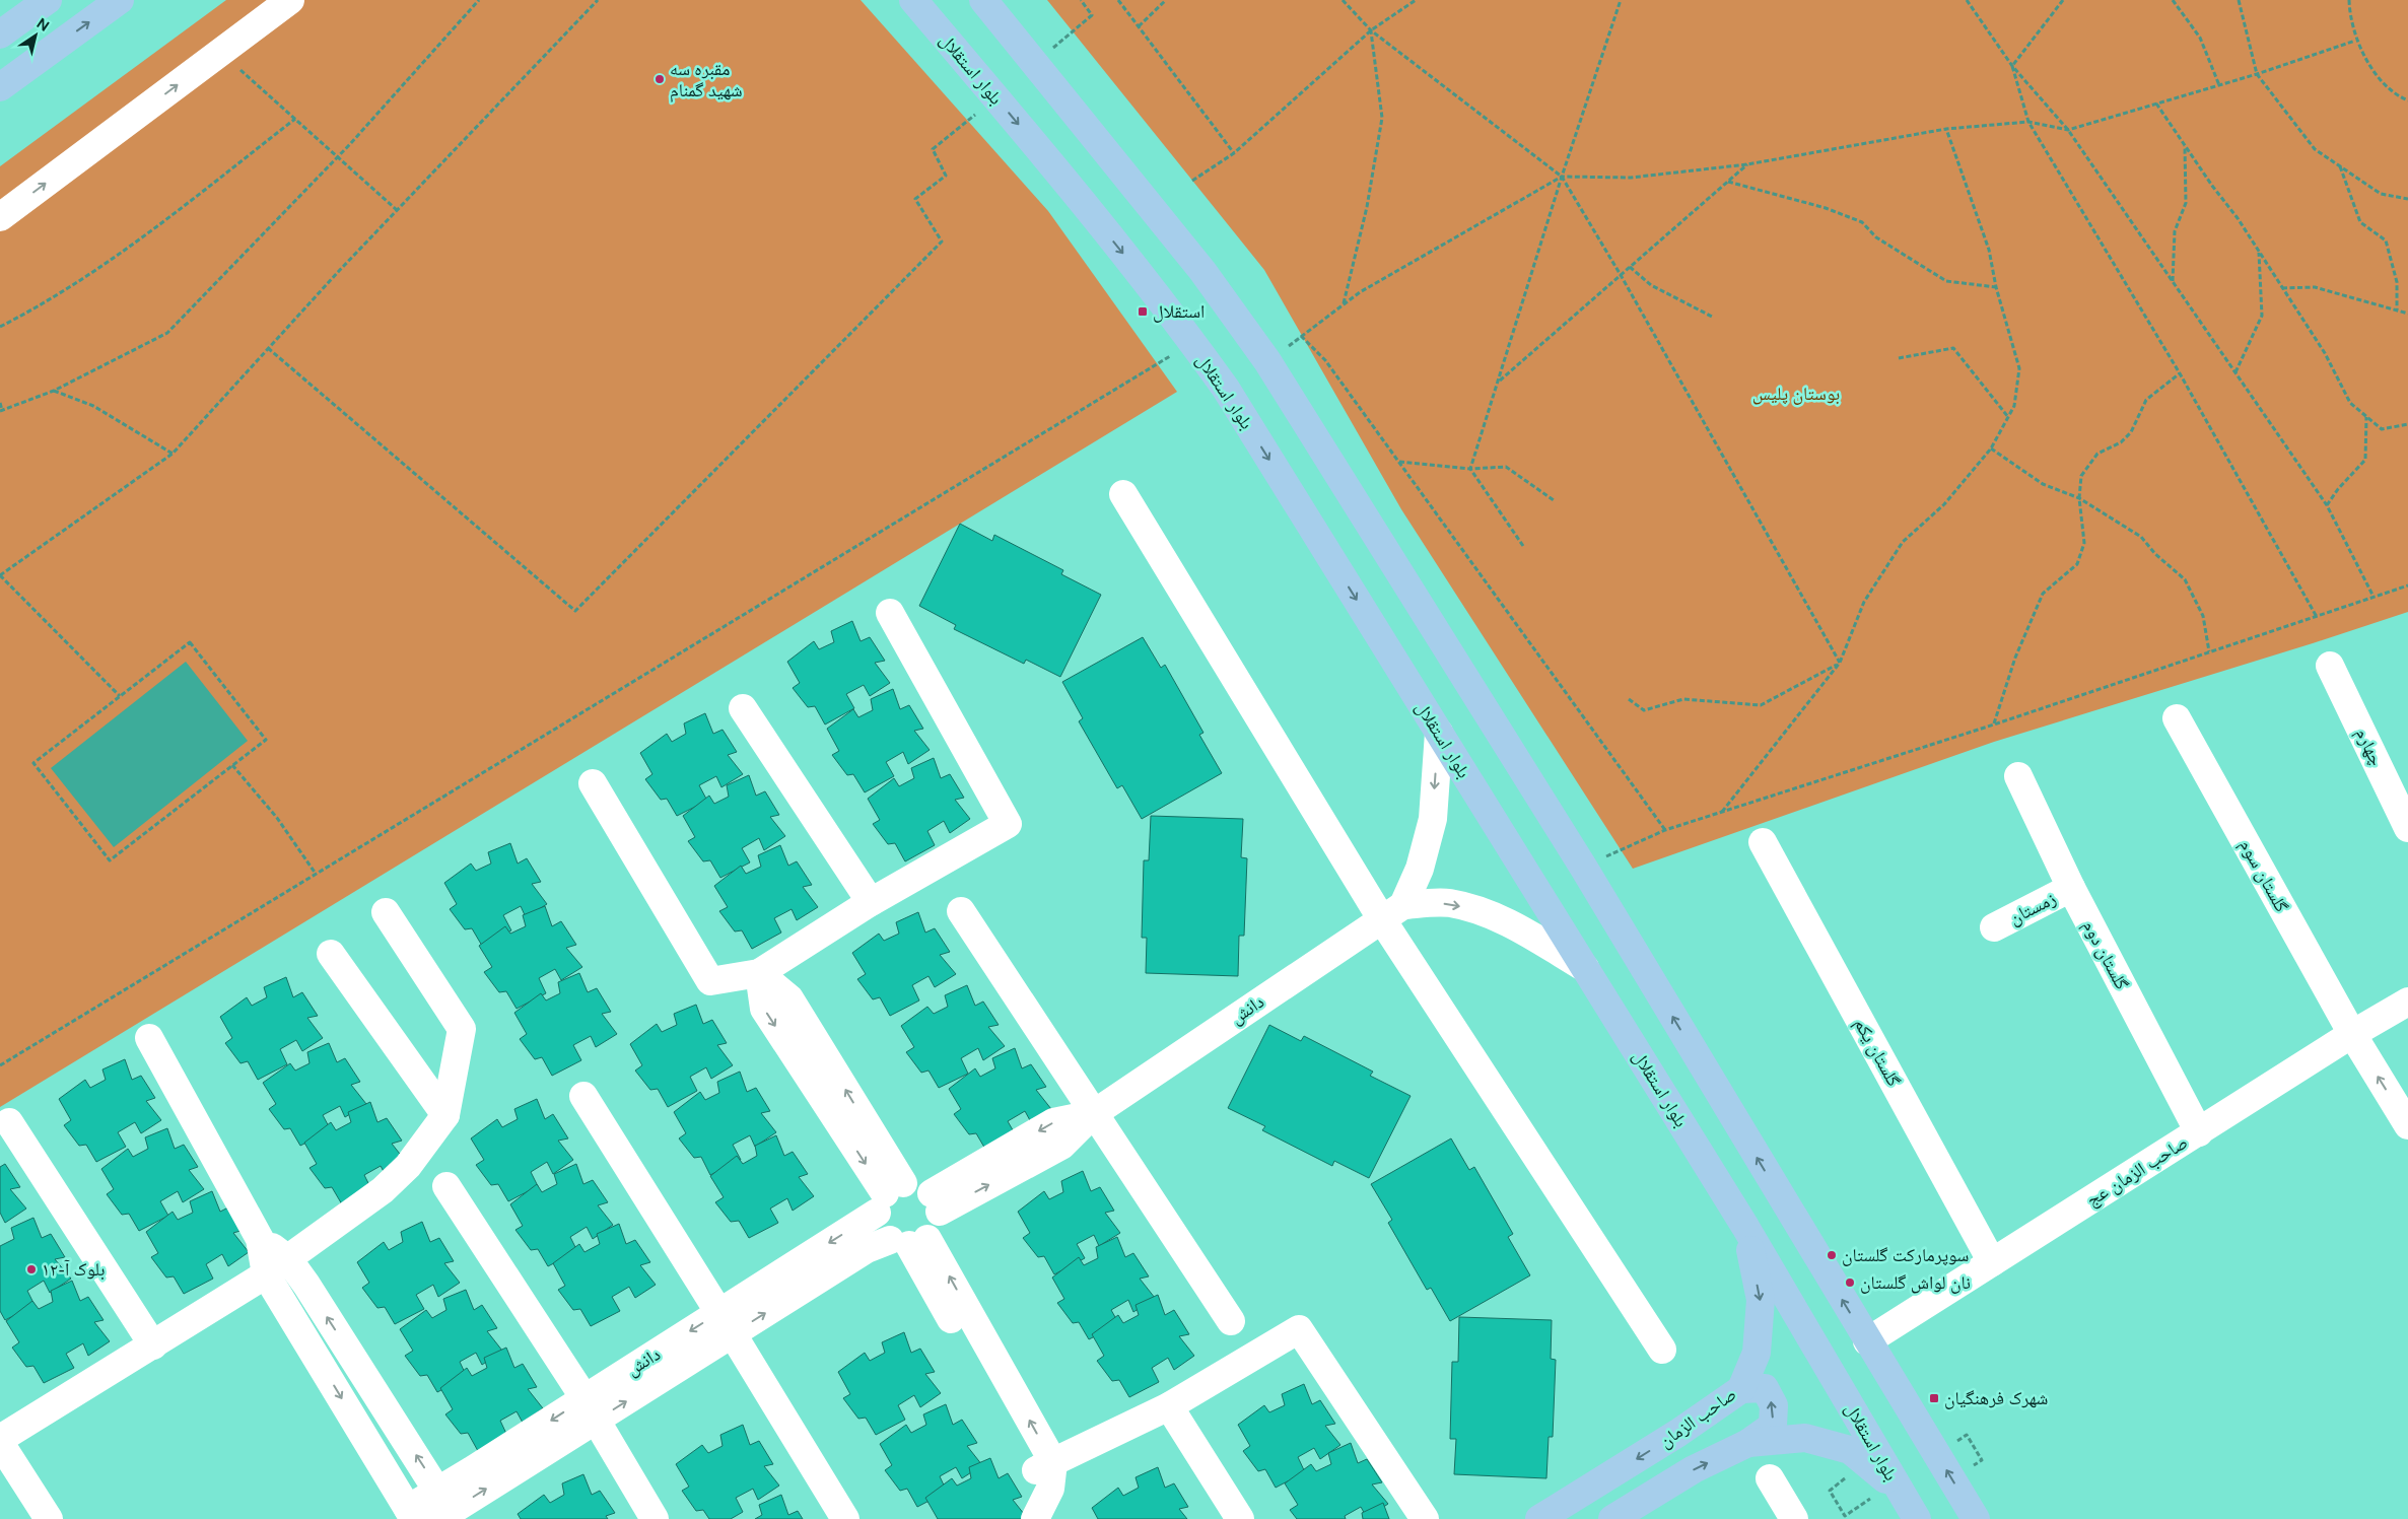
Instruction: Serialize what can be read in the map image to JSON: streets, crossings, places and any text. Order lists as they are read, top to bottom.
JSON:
{
  "streets": {
    "main road": ["بلوار استقلال", "صاحب الزمان"],
    "street": [
      "چهارم",
      "گلستان سوم",
      "زمستان",
      "گلستان دوم",
      "دانش",
      "گلستان یکم",
      "صاحب الزمان عج"
    ]
  },
  "crossings": [
    ["بلوار استقلال", "صاحب الزمان"],
    ["گلستان سوم", "صاحب الزمان عج"],
    ["زمستان", "گلستان دوم"],
    ["گلستان دوم", "صاحب الزمان عج"],
    ["گلستان یکم", "صاحب الزمان عج"]
  ],
  "parks": ["بوستان پلیس"],
  "places": {
    "other": [
      "مقبره سه شهید گمنام",
      "سوپرمارکت گلستان",
      "بلوک آ-۱۲",
      "نان لواش گلستان"
    ],
    "transit": ["استقلال", "شهرک فرهنگیان"]
  },
  "north": "top right"
}
